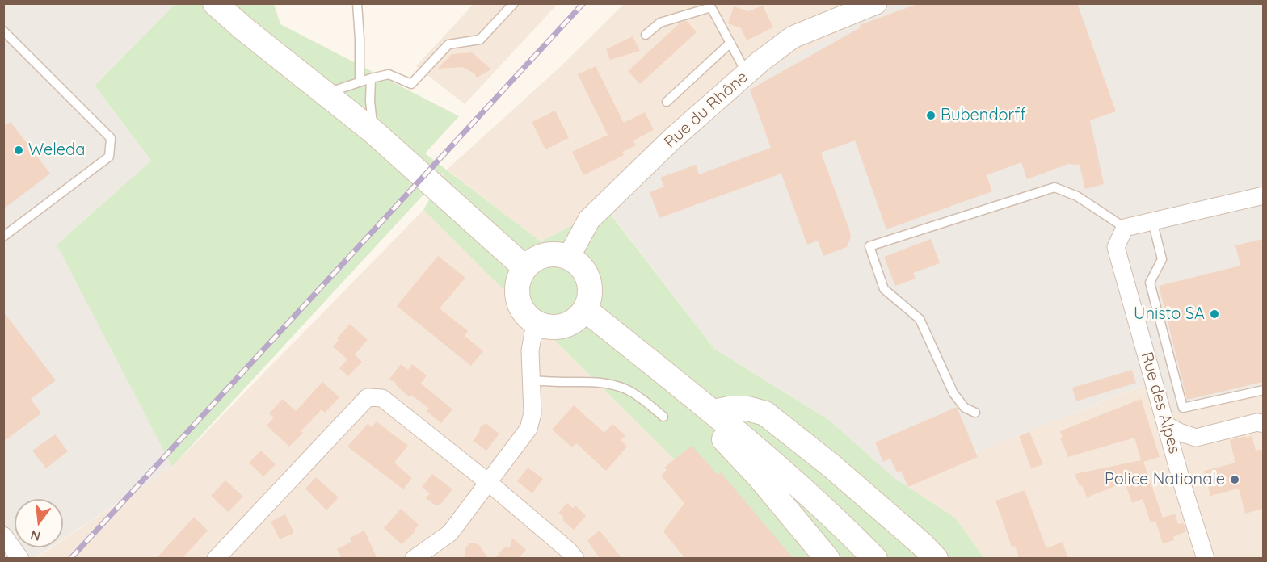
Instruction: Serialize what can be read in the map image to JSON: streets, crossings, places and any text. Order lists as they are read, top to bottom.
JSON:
{
  "streets": {
    "street": ["Rue du Rhône", "Rue des Alpes"]
  },
  "places": [
    "Bubendorff",
    "Weleda",
    "Unisto SA",
    "Police Nationale"
  ],
  "north": "bottom"
}
